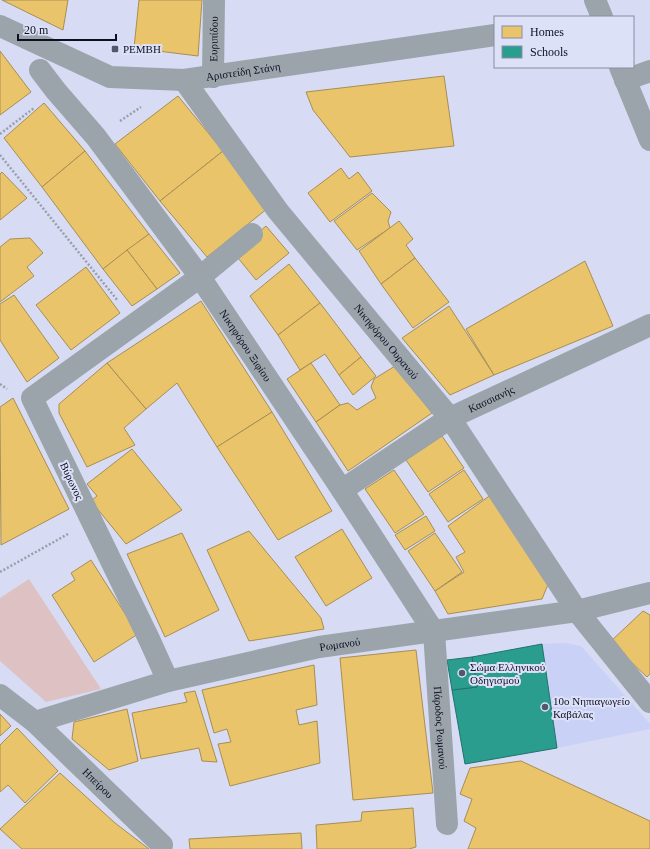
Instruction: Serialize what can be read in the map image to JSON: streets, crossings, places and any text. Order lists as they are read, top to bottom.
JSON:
{
  "streets": {
    "street": [
      "Ευριπίδου",
      "Αριστείδη Στάνη",
      "Νικηφόρου Ουρανού",
      "Νικηφόρου Ξιφίου",
      "Κασσιανής",
      "Βύρωνος",
      "Ρωμανού",
      "Πάροδος Ρωμανού",
      "Ηπείρου"
    ]
  },
  "crossings": [
    ["Ευριπίδου", "Αριστείδη Στάνη"],
    ["Αριστείδη Στάνη", "Νικηφόρου Ουρανού"],
    ["Νικηφόρου Ουρανού", "Κασσιανής"],
    ["Νικηφόρου Ουρανού", "Ρωμανού"],
    ["Νικηφόρου Ξιφίου", "Κασσιανής"],
    ["Νικηφόρου Ξιφίου", "Βύρωνος"],
    ["Νικηφόρου Ξιφίου", "Ρωμανού"],
    ["Νικηφόρου Ξιφίου", "Πάροδος Ρωμανού"],
    ["Βύρωνος", "Ρωμανού"],
    ["Ρωμανού", "Πάροδος Ρωμανού"],
    ["Ρωμανού", "Ηπείρου"]
  ],
  "places": {
    "transit": ["ΡΕΜΒΗ"],
    "other": ["Σώμα Ελληνικού Οδηγισμού", "10ο Νηπιαγωγείο Καβάλας"]
  },
  "legend": ["Homes", "Schools"],
  "scale_bar": "20 m"
}
